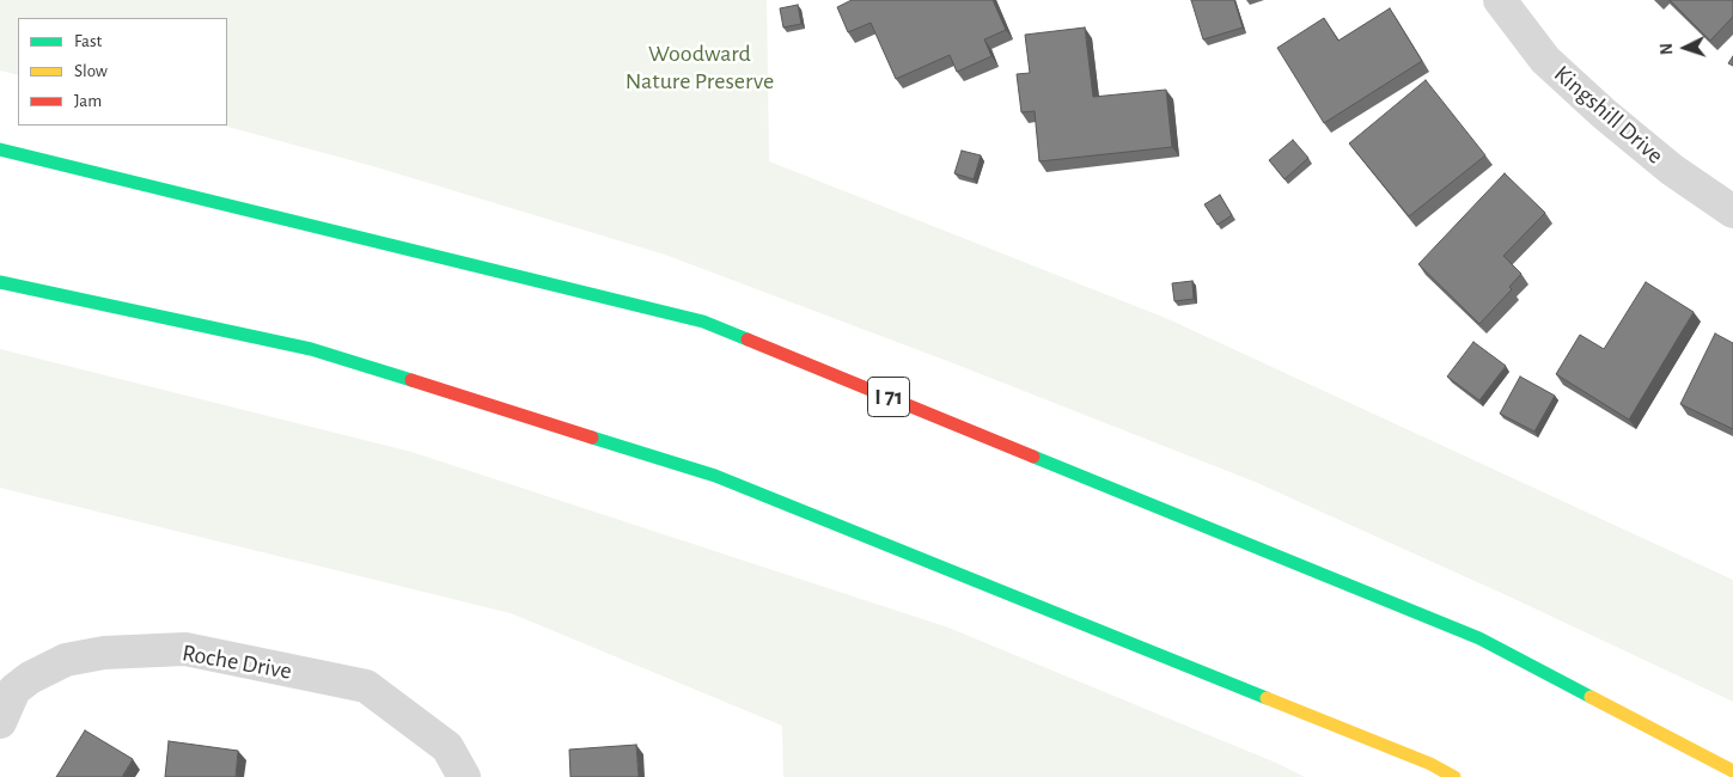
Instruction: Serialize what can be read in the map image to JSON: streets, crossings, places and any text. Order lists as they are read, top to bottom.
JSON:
{
  "streets": {
    "highway": ["I 71"],
    "street": ["Kingshill Drive", "Roche Drive"]
  },
  "parks": ["Woodward Nature Preserve"],
  "legend": ["Fast", "Slow", "Jam"],
  "north": "left"
}
